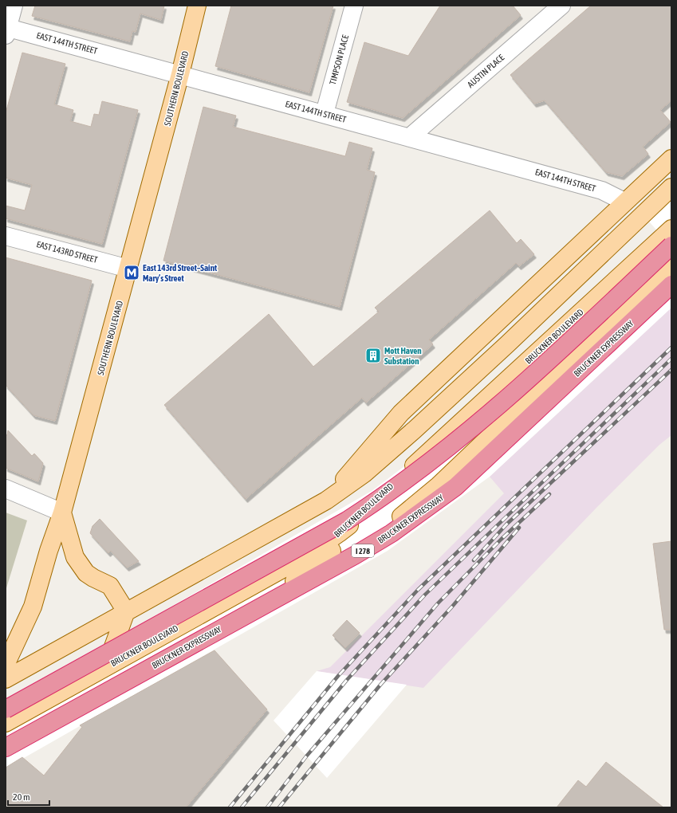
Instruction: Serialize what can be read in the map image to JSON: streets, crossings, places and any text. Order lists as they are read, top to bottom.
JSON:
{
  "streets": {
    "highway": ["BRUCKNER EXPRESSWAY", "I 278"],
    "main road": ["SOUTHERN BOULEVARD", "BRUCKNER BOULEVARD"],
    "street": [
      "EAST 144TH STREET",
      "TIMPSON PLACE",
      "AUSTIN PLACE",
      "EAST 143RD STREET"
    ]
  },
  "crossings": [
    ["EAST 144TH STREET", "TIMPSON PLACE"],
    ["EAST 144TH STREET", "AUSTIN PLACE"],
    ["EAST 144TH STREET", "SOUTHERN BOULEVARD"],
    ["SOUTHERN BOULEVARD", "EAST 143RD STREET"]
  ],
  "places": {
    "metro station": ["East 143rd Street–Saint Mary’s Street"],
    "building": ["Mott Haven Substation"]
  },
  "scale_bar": "20 m"
}
